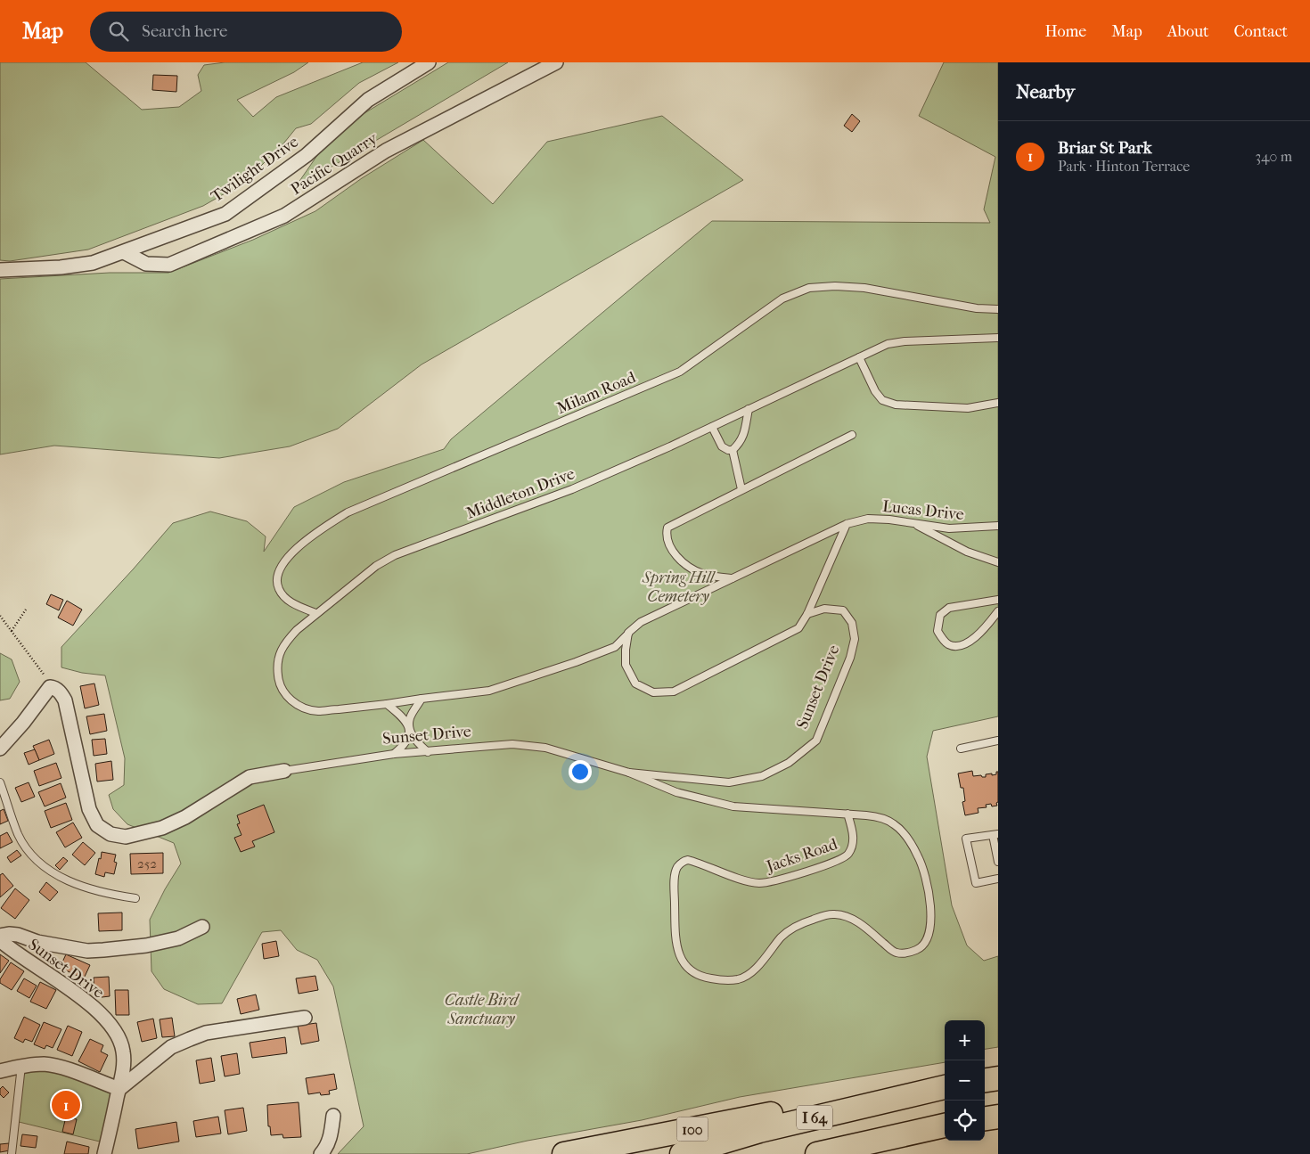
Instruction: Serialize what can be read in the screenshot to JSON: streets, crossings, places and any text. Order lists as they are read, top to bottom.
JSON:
{
  "streets": {
    "highway": ["I 64", "100"],
    "street": ["Pacific Quarry", "Twilight Drive", "Sunset Drive"],
    "lane": [
      "Milam Road",
      "Middleton Drive",
      "Lucas Drive",
      "Jacks Road"
    ]
  },
  "crossings": [
    ["Pacific Quarry", "Twilight Drive"],
    ["Milam Road", "Middleton Drive"],
    ["Middleton Drive", "Lucas Drive"],
    ["Sunset Drive", "Jacks Road"],
    ["I 64", "100"]
  ],
  "parks": ["Spring Hill Cemetery", "Castle Bird Sanctuary"],
  "house_numbers": ["252"],
  "page": {
    "header": "Map",
    "search": "Search here",
    "nav": [
      "Home",
      "Map",
      "About",
      "Contact"
    ],
    "heading": "Nearby",
    "list": [
      {
        "mark": "1",
        "name": "Briar St Park",
        "note": "Park · Hinton Terrace",
        "value": "340 m"
      }
    ],
    "map_buttons": ["+", "−"],
    "pins": "1"
  }
}
